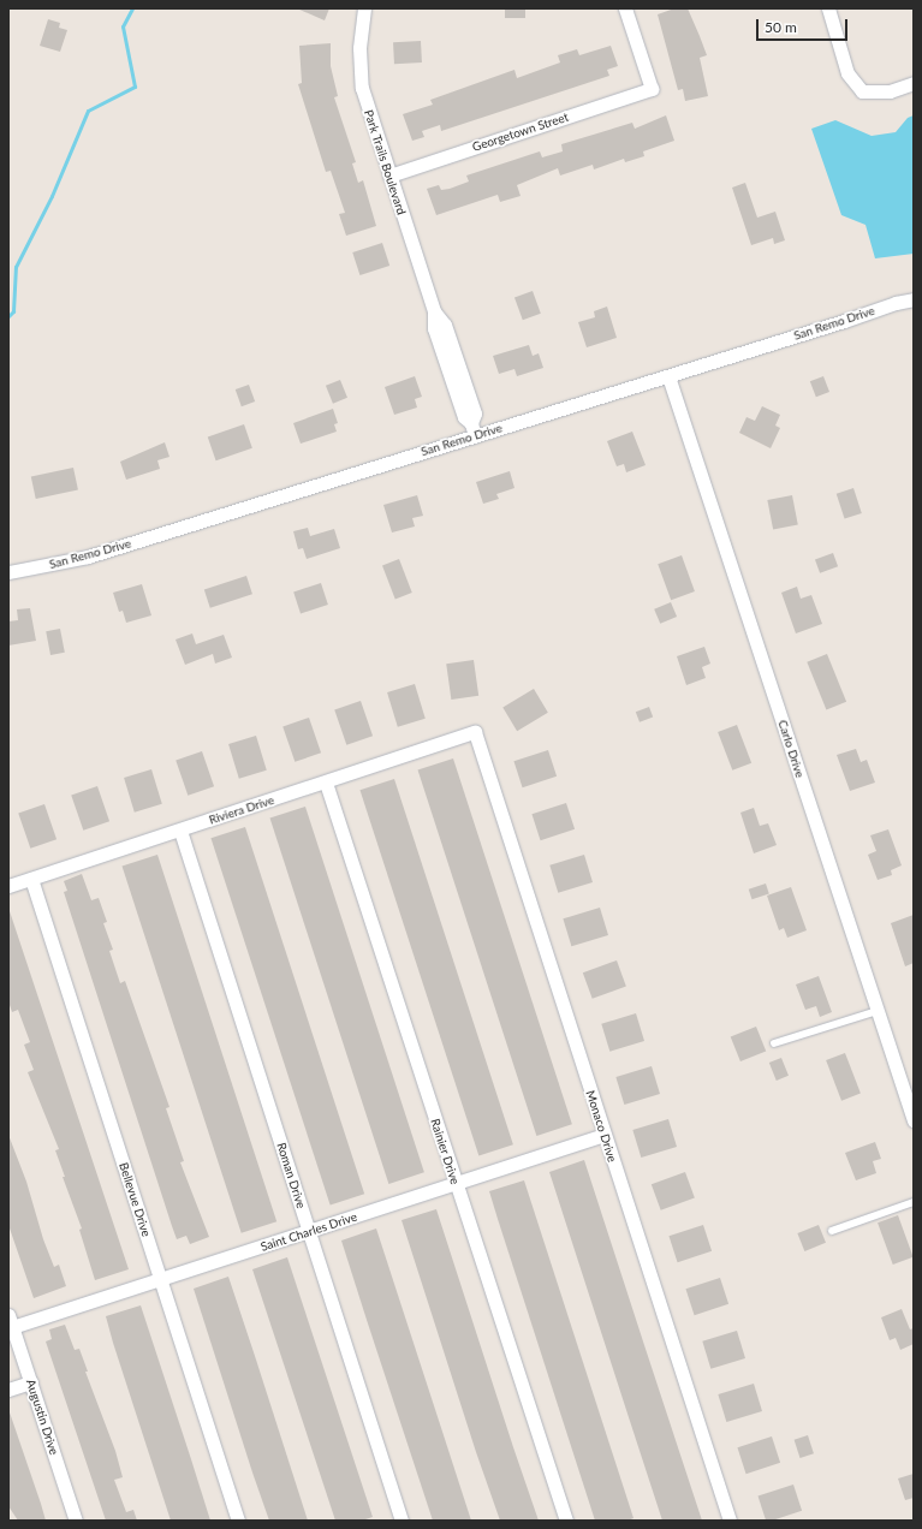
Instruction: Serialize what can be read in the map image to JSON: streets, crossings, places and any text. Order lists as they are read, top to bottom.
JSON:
{
  "streets": {
    "street": [
      "Georgetown Street",
      "Park Trails Boulevard",
      "San Remo Drive",
      "Carlo Drive",
      "Riviera Drive",
      "Monaco Drive",
      "Rainier Drive",
      "Roman Drive",
      "Bellevue Drive",
      "Saint Charles Drive",
      "Augustin Drive"
    ]
  },
  "crossings": [
    ["Georgetown Street", "Park Trails Boulevard"],
    ["Park Trails Boulevard", "San Remo Drive"],
    ["San Remo Drive", "Carlo Drive"],
    ["Riviera Drive", "Monaco Drive"],
    ["Riviera Drive", "Rainier Drive"],
    ["Riviera Drive", "Roman Drive"],
    ["Riviera Drive", "Bellevue Drive"],
    ["Monaco Drive", "Saint Charles Drive"],
    ["Rainier Drive", "Saint Charles Drive"],
    ["Roman Drive", "Saint Charles Drive"],
    ["Bellevue Drive", "Saint Charles Drive"],
    ["Saint Charles Drive", "Augustin Drive"]
  ],
  "scale_bar": "50 m"
}
